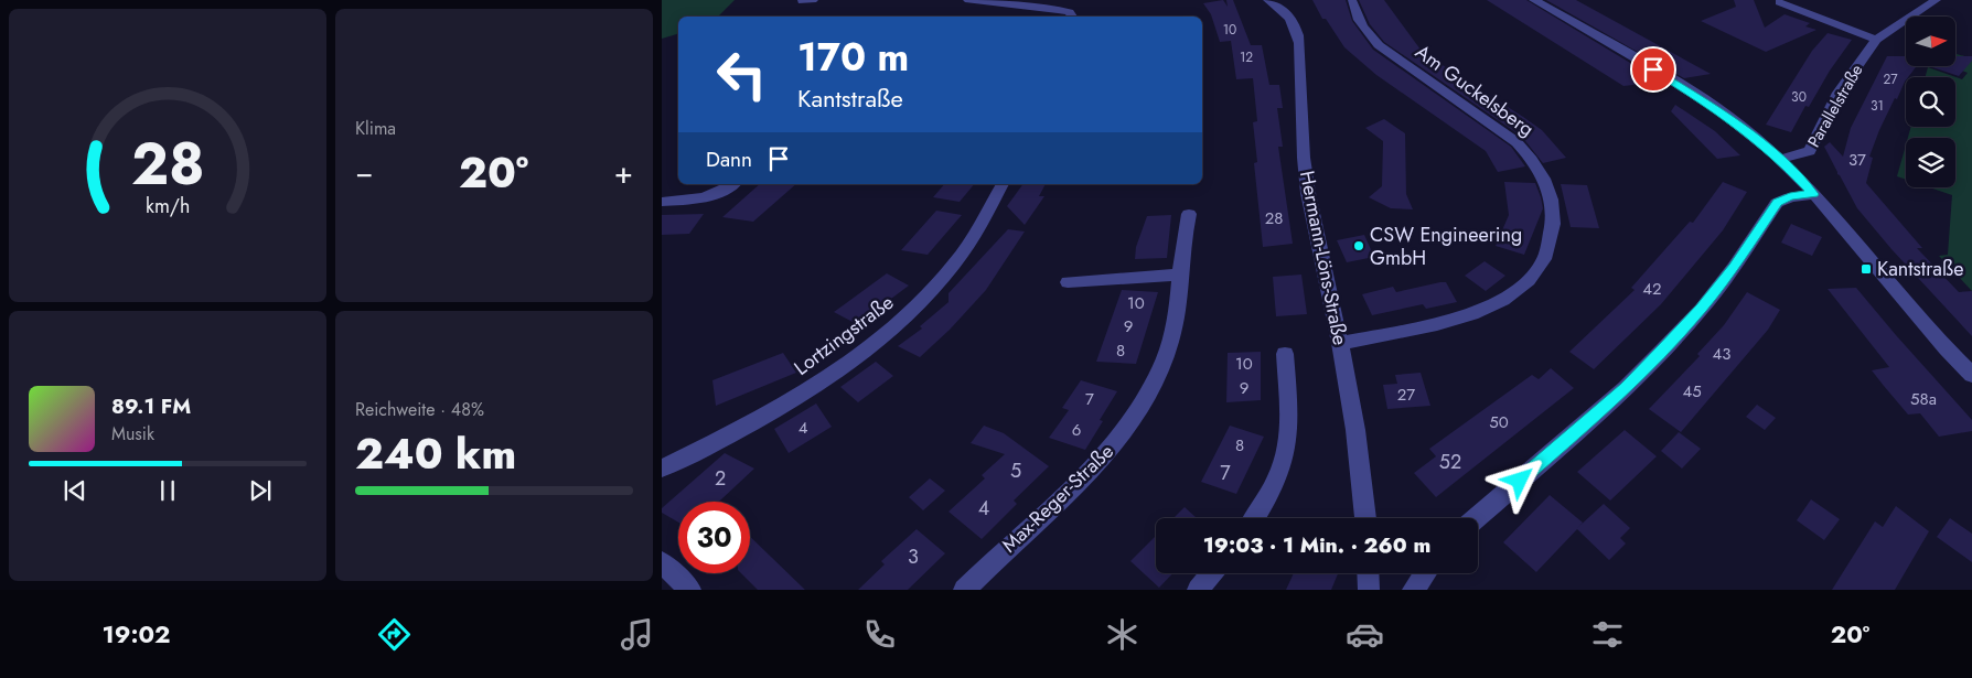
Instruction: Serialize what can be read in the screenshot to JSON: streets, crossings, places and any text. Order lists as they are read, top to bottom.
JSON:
{
  "streets": {
    "street": [
      "Am Guckelsberg",
      "Parallelstraße",
      "Hermann-Löns-Straße",
      "Lortzingstraße",
      "Max-Reger-Straße"
    ]
  },
  "crossings": [
    ["Am Guckelsberg", "Hermann-Löns-Straße"]
  ],
  "places": {
    "other": ["CSW Engineering GmbH"],
    "transit": ["Kantstraße"]
  },
  "house_numbers": [
    "10",
    "12",
    "27",
    "30",
    "31",
    "37",
    "28",
    "42",
    "10",
    "9",
    "8",
    "43",
    "10",
    "9",
    "45",
    "27",
    "7",
    "58a",
    "50",
    "4",
    "6",
    "8",
    "52",
    "5",
    "7",
    "2",
    "4",
    "3"
  ],
  "north": "right",
  "page": {
    "tile": [
      "Klima",
      ["Reichweite · 48%", "240 km"]
    ],
    "turn": ["170 m", "Kantstraße"],
    "then": "Dann",
    "heat": ["−", "20°", "+"],
    "song": ["89.1 FM", "Musik"],
    "limit": "30",
    "trip": "19:03 · 1 Min. · 260 m",
    "tabs": ["19:02", "20°"],
    "gauge": ["28", "km/h"]
  }
}
